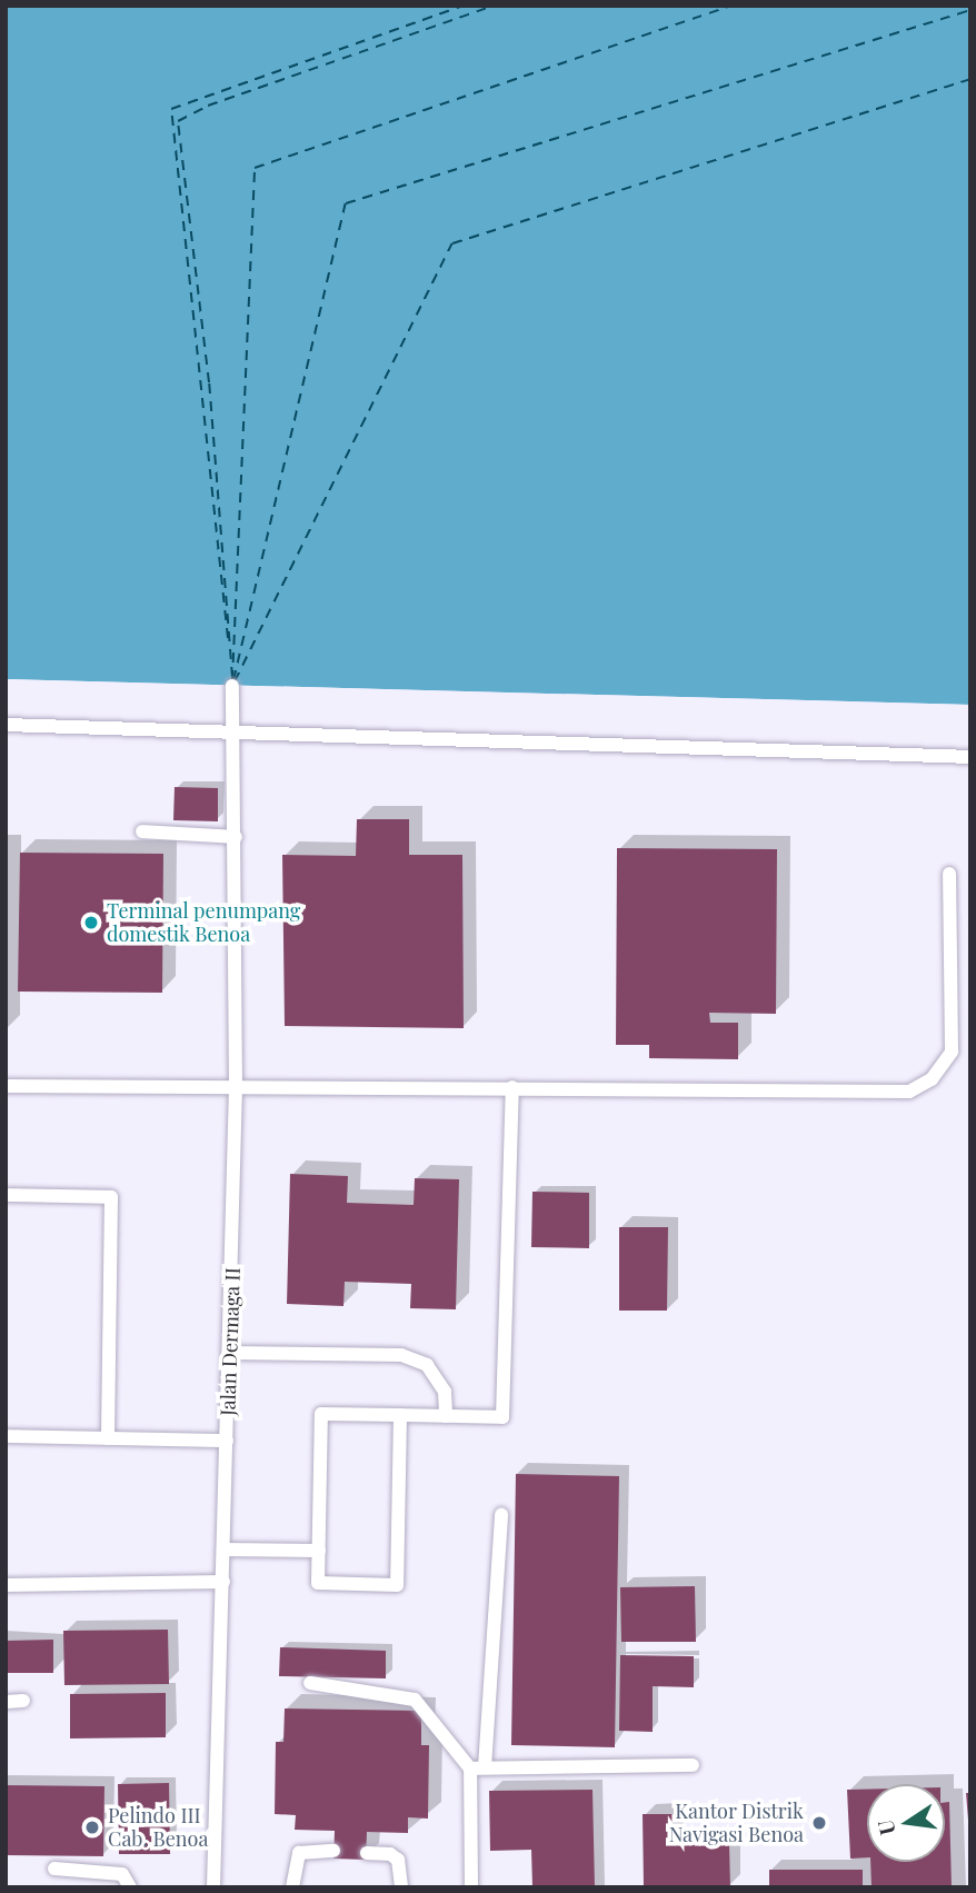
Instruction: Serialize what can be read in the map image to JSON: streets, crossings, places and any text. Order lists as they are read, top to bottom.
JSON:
{
  "streets": {
    "lane": ["Jalan Dermaga II"]
  },
  "places": ["Terminal penumpang domestik Benoa", "Kantor Distrik Navigasi Benoa", "Pelindo III Cab. Benoa"],
  "north": "left"
}
